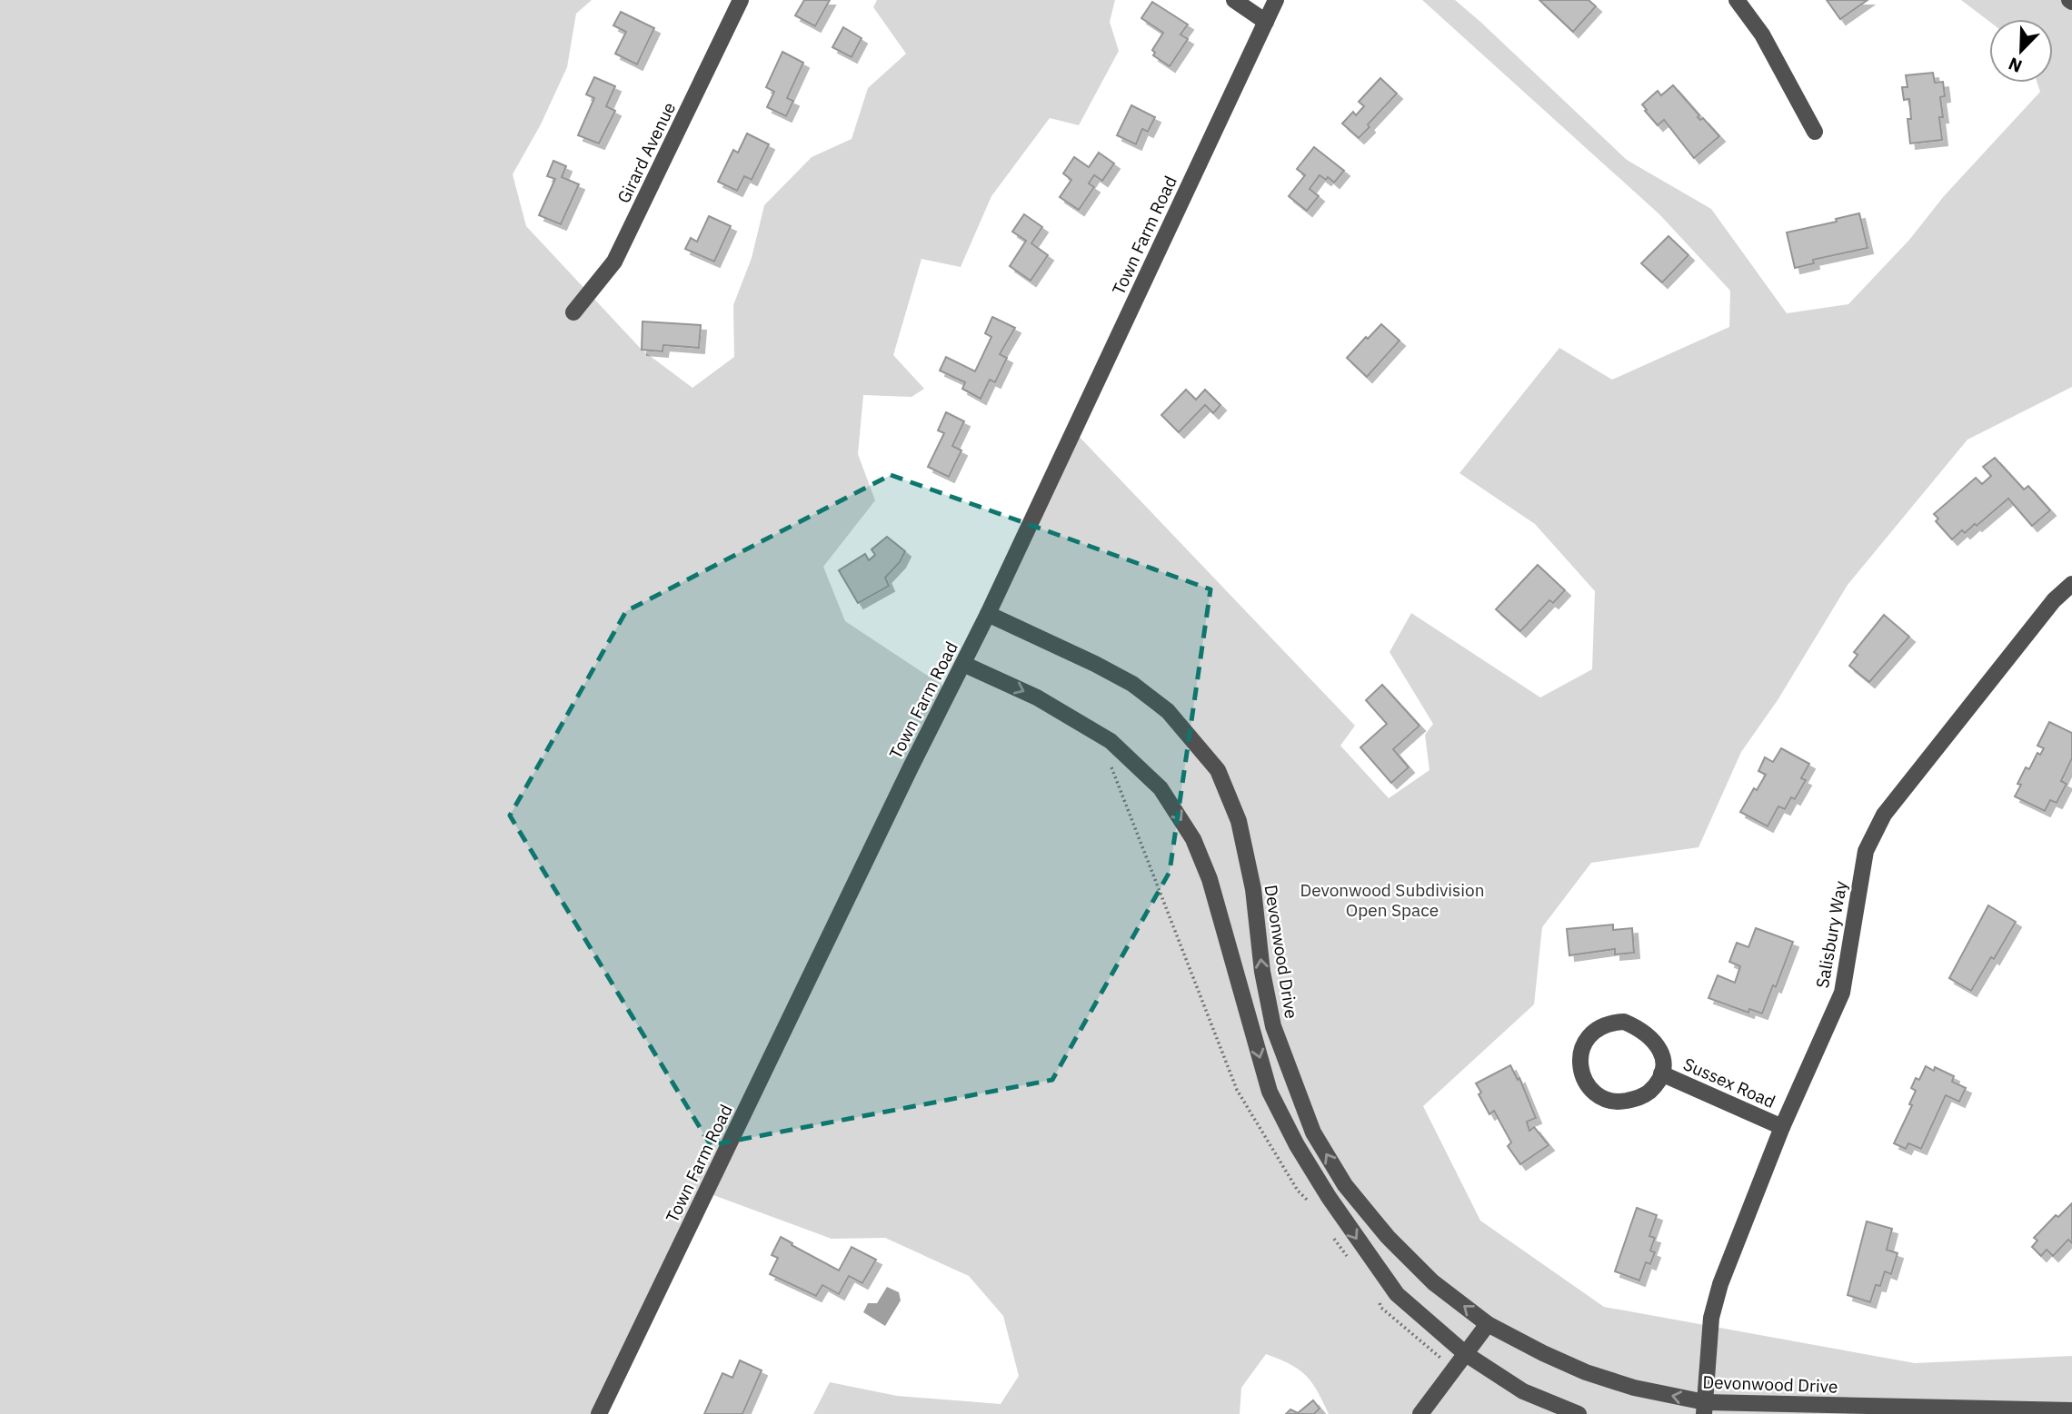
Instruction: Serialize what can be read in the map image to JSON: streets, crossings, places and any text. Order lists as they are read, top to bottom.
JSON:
{
  "streets": {
    "street": [
      "Girard Avenue",
      "Town Farm Road",
      "Salisbury Way",
      "Devonwood Drive",
      "Sussex Road"
    ]
  },
  "crossings": [
    ["Town Farm Road", "Devonwood Drive"],
    ["Salisbury Way", "Devonwood Drive"],
    ["Salisbury Way", "Sussex Road"]
  ],
  "parks": ["Devonwood Subdivision Open Space"],
  "north": "bottom left"
}
